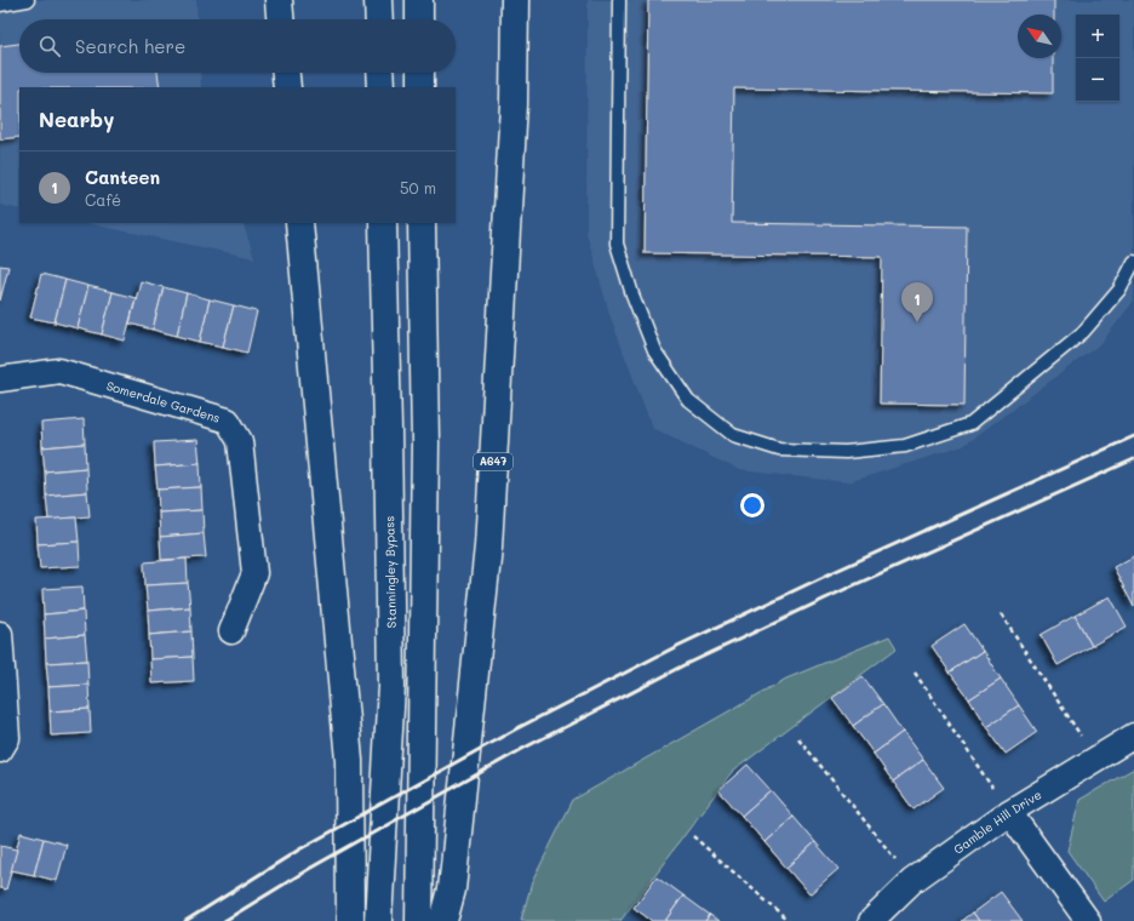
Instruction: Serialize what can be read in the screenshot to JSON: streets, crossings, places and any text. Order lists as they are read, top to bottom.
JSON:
{
  "streets": {
    "main road": ["A647", "Stanningley Bypass"],
    "street": ["Somerdale Gardens", "Gamble Hill Drive"]
  },
  "north": "top left",
  "page": {
    "map_buttons": ["+", "−"],
    "search": "Search here",
    "heading": "Nearby",
    "list": [
      {
        "mark": "1",
        "name": "Canteen",
        "note": "Café",
        "value": "50 m"
      }
    ],
    "pins": "1"
  }
}
